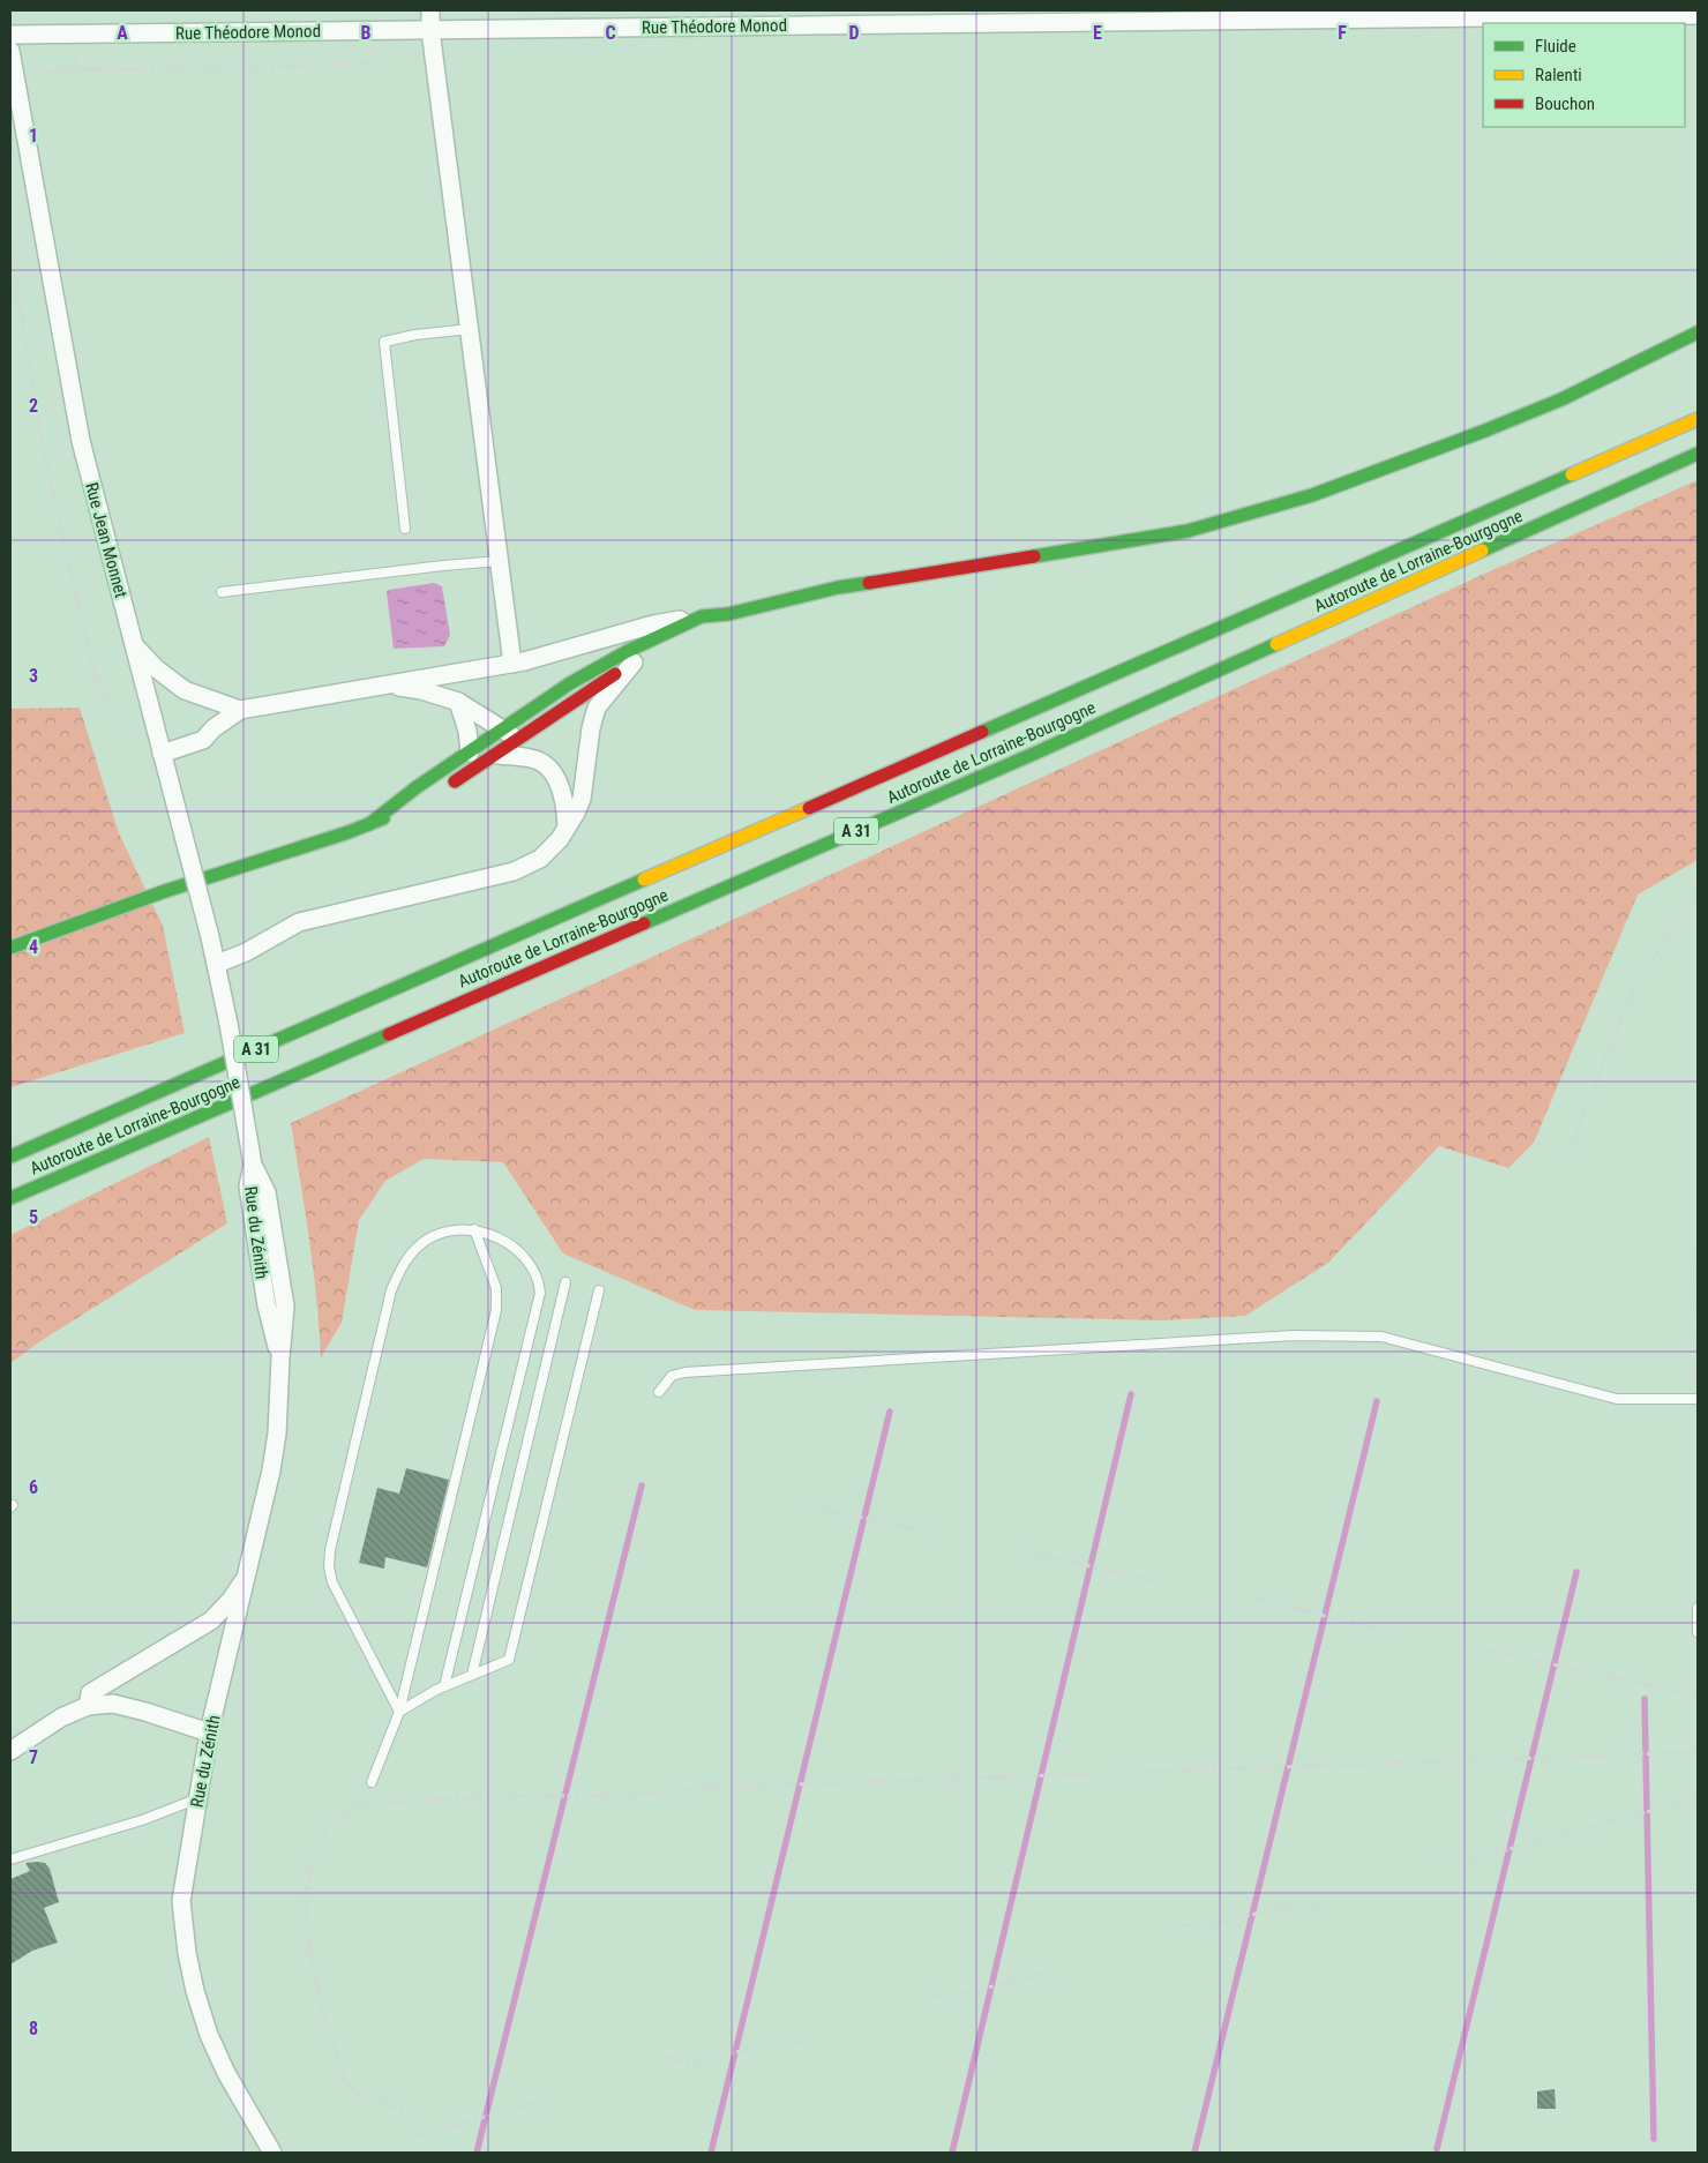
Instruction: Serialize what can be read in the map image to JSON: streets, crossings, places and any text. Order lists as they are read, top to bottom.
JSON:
{
  "streets": {
    "main road": ["Autoroute de Lorraine-Bourgogne", "A 31"],
    "street": ["Rue Théodore Monod", "Rue Jean Monnet", "Rue du Zénith"]
  },
  "crossings": [
    ["Rue Jean Monnet", "Rue du Zénith"]
  ],
  "legend": ["Fluide", "Ralenti", "Bouchon"],
  "grid": {
    "columns": [
      "A",
      "B",
      "C",
      "D",
      "E",
      "F"
    ],
    "rows": [
      "1",
      "2",
      "3",
      "4",
      "5",
      "6",
      "7",
      "8"
    ]
  }
}
